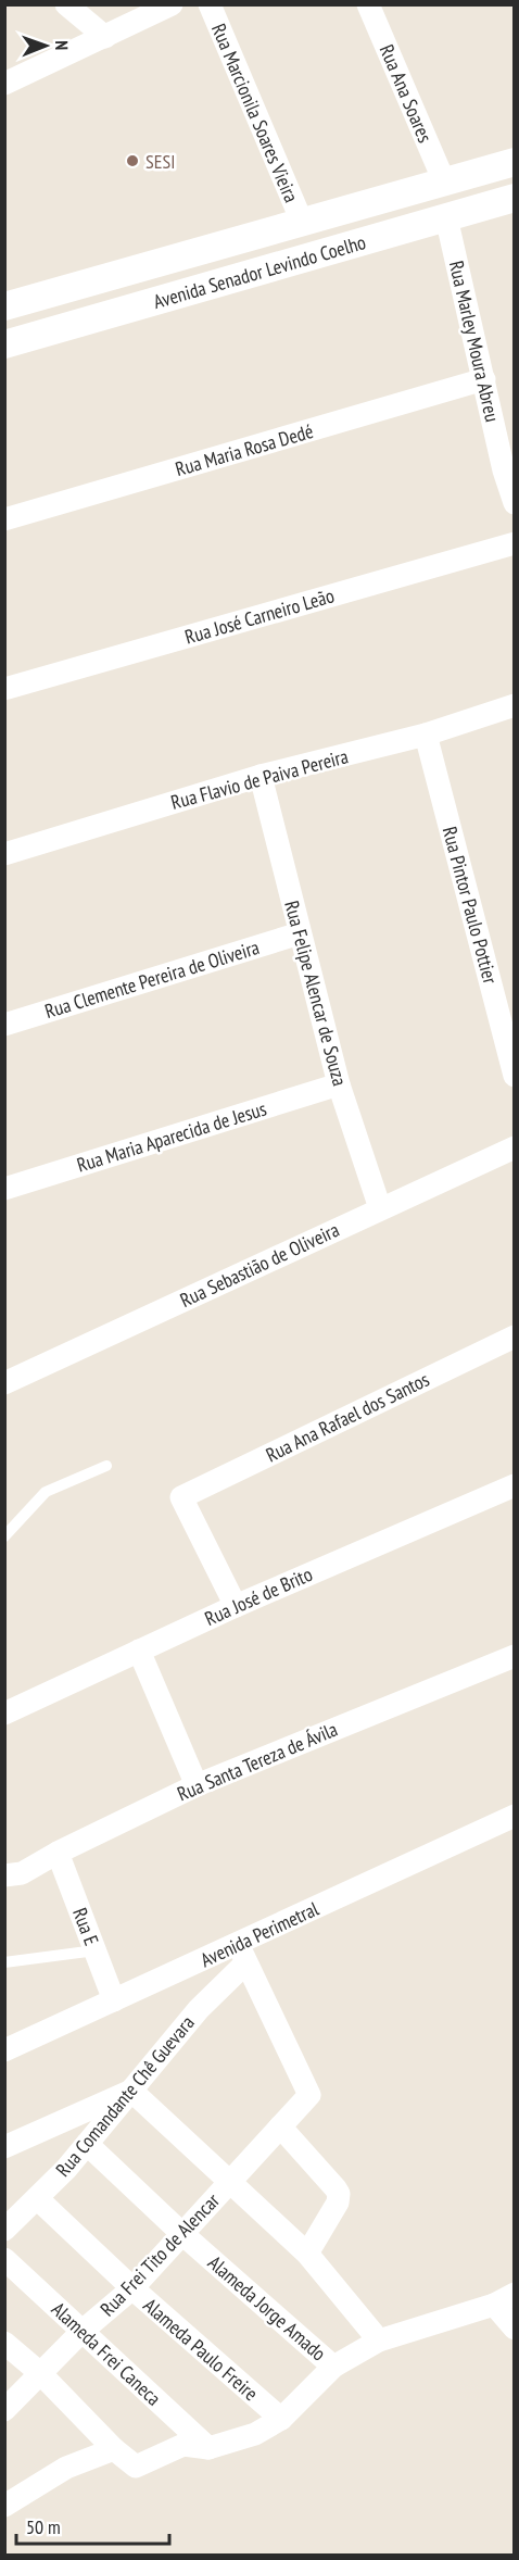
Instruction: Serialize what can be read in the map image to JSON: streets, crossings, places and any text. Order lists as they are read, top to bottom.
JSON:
{
  "streets": {
    "street": [
      "Rua Ana Soares",
      "Rua Marcionila Soares Vieira",
      "Avenida Senador Levindo Coelho",
      "Rua Marley Moura Abreu",
      "Rua Maria Rosa Dedé",
      "Rua José Carneiro Leão",
      "Rua Flavio de Paiva Pereira",
      "Rua Pintor Paulo Pottier",
      "Rua Clemente Pereira de Oliveira",
      "Rua Felipe Alencar de Souza",
      "Rua Maria Aparecida de Jesus",
      "Rua Sebastião de Oliveira",
      "Rua Ana Rafael dos Santos",
      "Rua José de Brito",
      "Rua Santa Tereza de Ávila",
      "Rua E",
      "Avenida Perimetral",
      "Rua Comandante Chê Guevara",
      "Rua Frei Tito de Alencar",
      "Alameda Jorge Amado",
      "Alameda Paulo Freire",
      "Alameda Frei Caneca"
    ]
  },
  "crossings": [
    ["Rua Ana Soares", "Avenida Senador Levindo Coelho"],
    ["Rua Marcionila Soares Vieira", "Avenida Senador Levindo Coelho"],
    ["Avenida Senador Levindo Coelho", "Rua Marley Moura Abreu"],
    ["Rua Marley Moura Abreu", "Rua Maria Rosa Dedé"],
    ["Rua Flavio de Paiva Pereira", "Rua Pintor Paulo Pottier"],
    ["Rua Flavio de Paiva Pereira", "Rua Felipe Alencar de Souza"],
    ["Rua Clemente Pereira de Oliveira", "Rua Felipe Alencar de Souza"],
    ["Rua Felipe Alencar de Souza", "Rua Maria Aparecida de Jesus"],
    ["Rua Felipe Alencar de Souza", "Rua Sebastião de Oliveira"],
    ["Rua Ana Rafael dos Santos", "Rua José de Brito"],
    ["Rua Santa Tereza de Ávila", "Rua E"],
    ["Rua E", "Avenida Perimetral"],
    ["Avenida Perimetral", "Rua Comandante Chê Guevara"],
    ["Avenida Perimetral", "Rua Frei Tito de Alencar"],
    ["Rua Comandante Chê Guevara", "Rua Frei Tito de Alencar"],
    ["Rua Comandante Chê Guevara", "Alameda Jorge Amado"],
    ["Rua Comandante Chê Guevara", "Alameda Paulo Freire"],
    ["Rua Frei Tito de Alencar", "Alameda Jorge Amado"],
    ["Rua Frei Tito de Alencar", "Alameda Paulo Freire"],
    ["Rua Frei Tito de Alencar", "Alameda Frei Caneca"]
  ],
  "places": ["SESI"],
  "scale_bar": "50 m",
  "north": "right"
}
